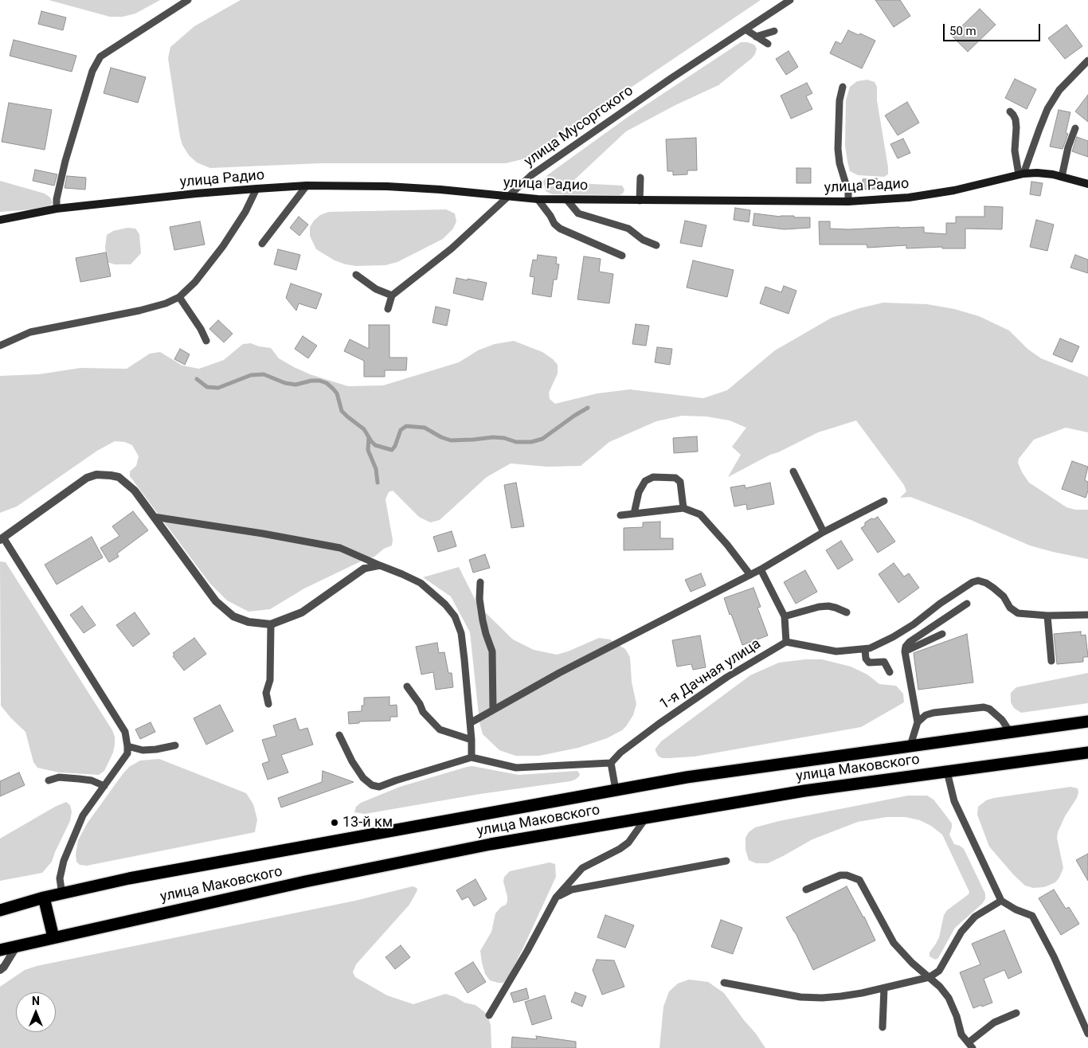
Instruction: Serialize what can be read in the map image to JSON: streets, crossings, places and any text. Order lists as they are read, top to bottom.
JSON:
{
  "streets": {
    "highway": ["улица Маковского"],
    "main road": ["улица Радио"],
    "lane": ["улица Мусоргского", "1-я Дачная улица"]
  },
  "crossings": [
    ["улица Мусоргского", "улица Радио"]
  ],
  "places": ["13-й км"],
  "scale_bar": "50 m",
  "north": "top"
}
